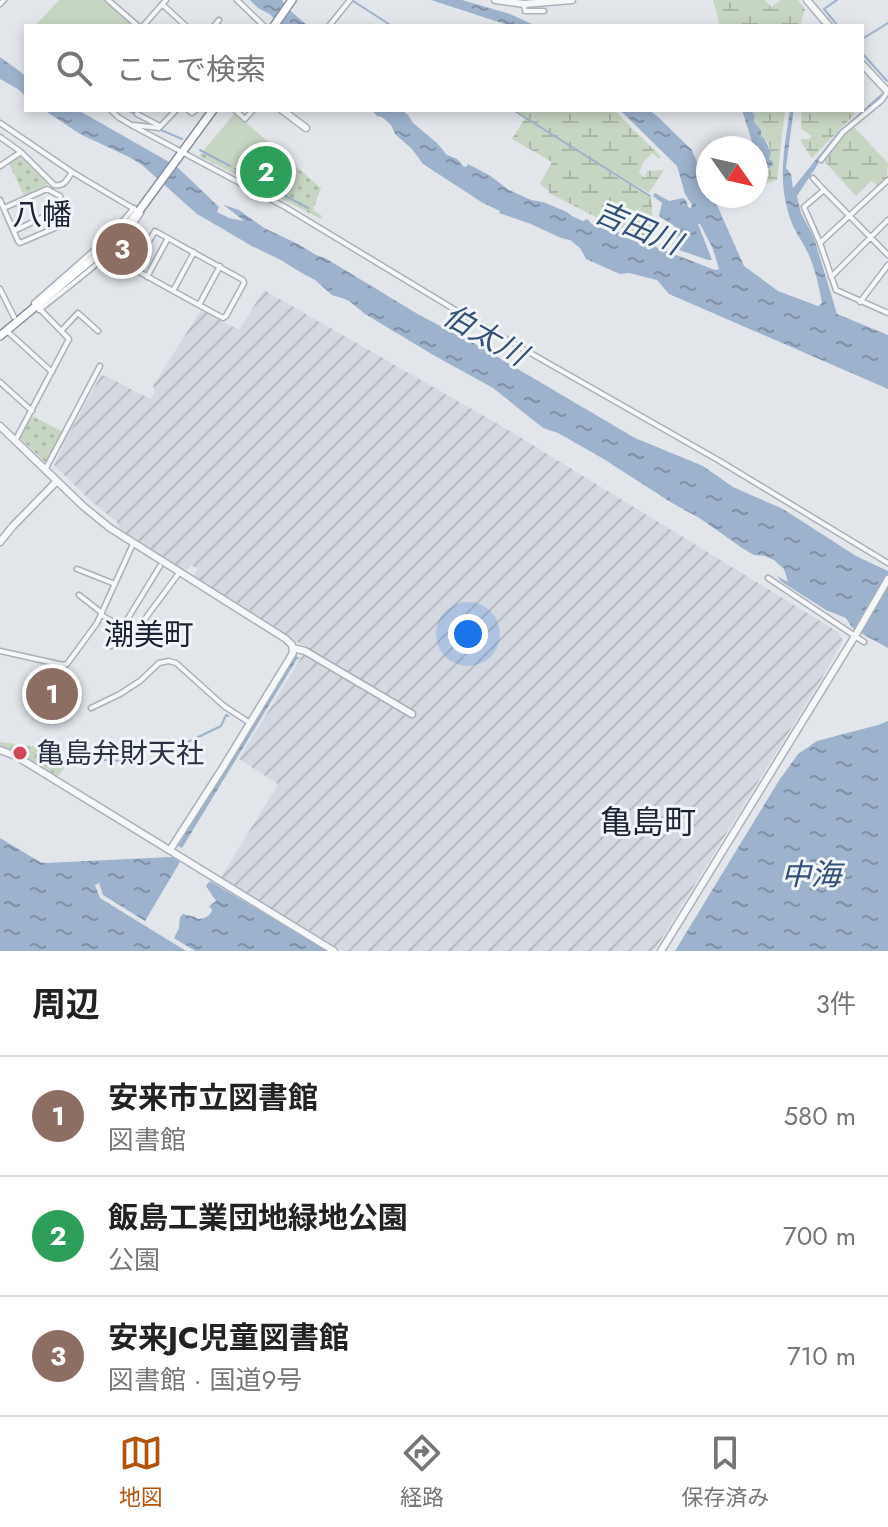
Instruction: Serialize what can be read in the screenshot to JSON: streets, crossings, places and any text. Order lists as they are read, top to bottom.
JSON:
{
  "districts": ["八幡", "潮美町", "亀島町"],
  "water": ["吉田川", "伯太川", "中海"],
  "places": ["亀島弁財天社"],
  "north": "bottom right",
  "page": {
    "search": "ここで検索",
    "pins": ["2", "3", "1"],
    "heading": ["周辺", "3件"],
    "list": [
      {
        "mark": "1",
        "name": "安来市立図書館",
        "note": "図書館",
        "value": "580 m"
      },
      {
        "mark": "2",
        "name": "飯島工業団地緑地公園",
        "note": "公園",
        "value": "700 m"
      },
      {
        "mark": "3",
        "name": "安来JC児童図書館",
        "note": "図書館 · 国道9号",
        "value": "710 m"
      }
    ],
    "nav": ["地図", "経路", "保存済み"]
  }
}
